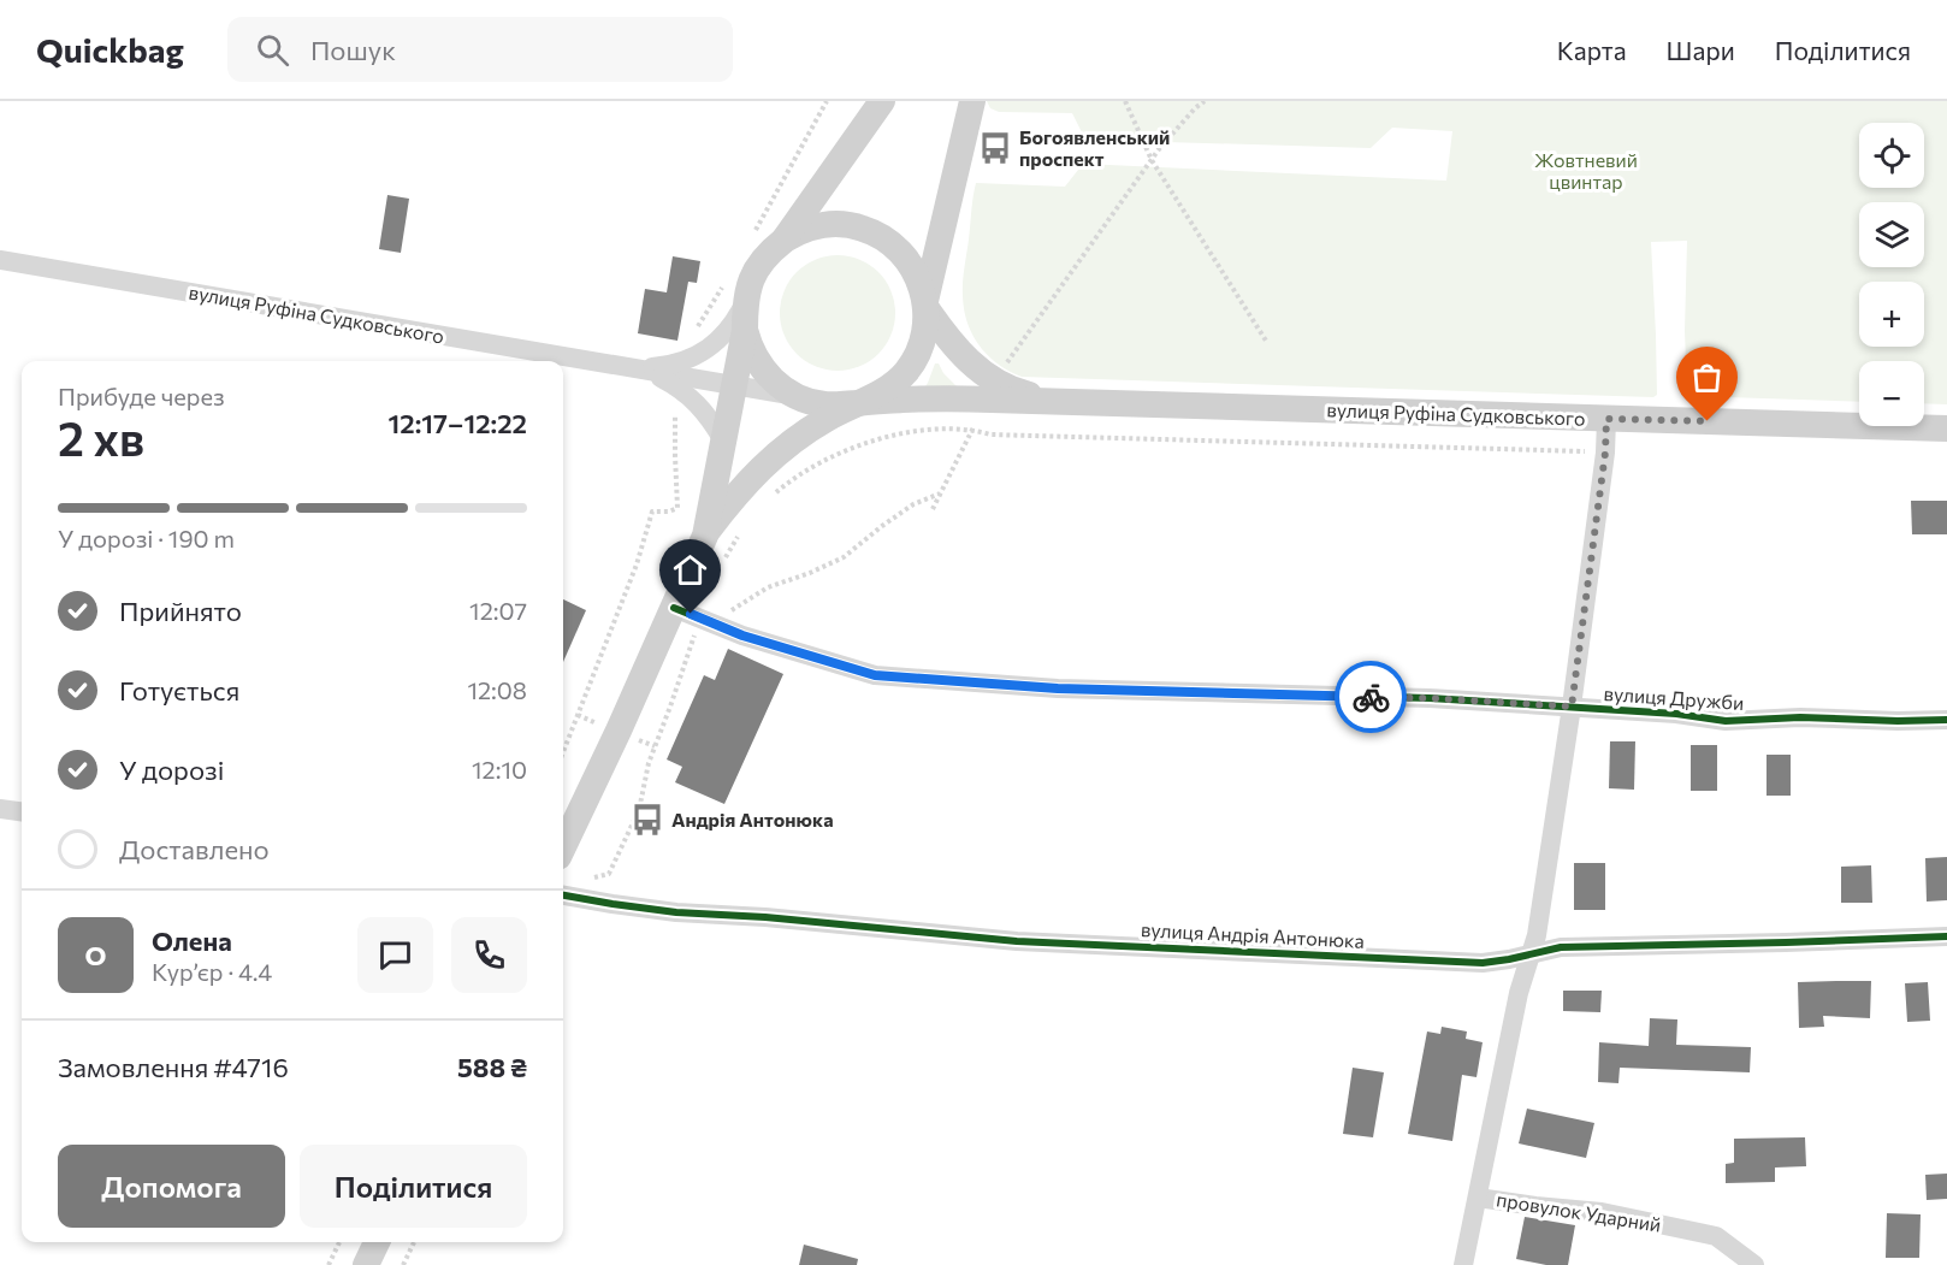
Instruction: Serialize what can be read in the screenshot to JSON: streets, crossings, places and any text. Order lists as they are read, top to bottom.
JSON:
{
  "streets": {
    "main road": ["вулиця Руфіна Судковського"],
    "street": ["вулиця Дружби", "вулиця Андрія Антонюка", "провулок Ударний"]
  },
  "parks": ["Жовтневий цвинтар"],
  "places": {
    "bus stop": ["Богоявленський проспект", "Андрія Антонюка"]
  },
  "page": {
    "header": "Quickbag",
    "search": "Пошук",
    "nav": ["Карта", "Шари", "Поділитися"],
    "map_buttons": ["+", "−"],
    "heading": ["2 хв", "Прибуде через", "12:17–12:22"],
    "panel": [
      "Олена",
      "Кур’єр · 4.4",
      "Замовлення #4716",
      "588 ₴"
    ],
    "bar": "У дорозі · 190 m",
    "list": [
      ["Прийнято", "12:07"],
      ["Готується", "12:08"],
      ["У дорозі", "12:10"],
      "Доставлено"
    ],
    "round": "О",
    "buttons": ["Допомога", "Поділитися"]
  }
}
